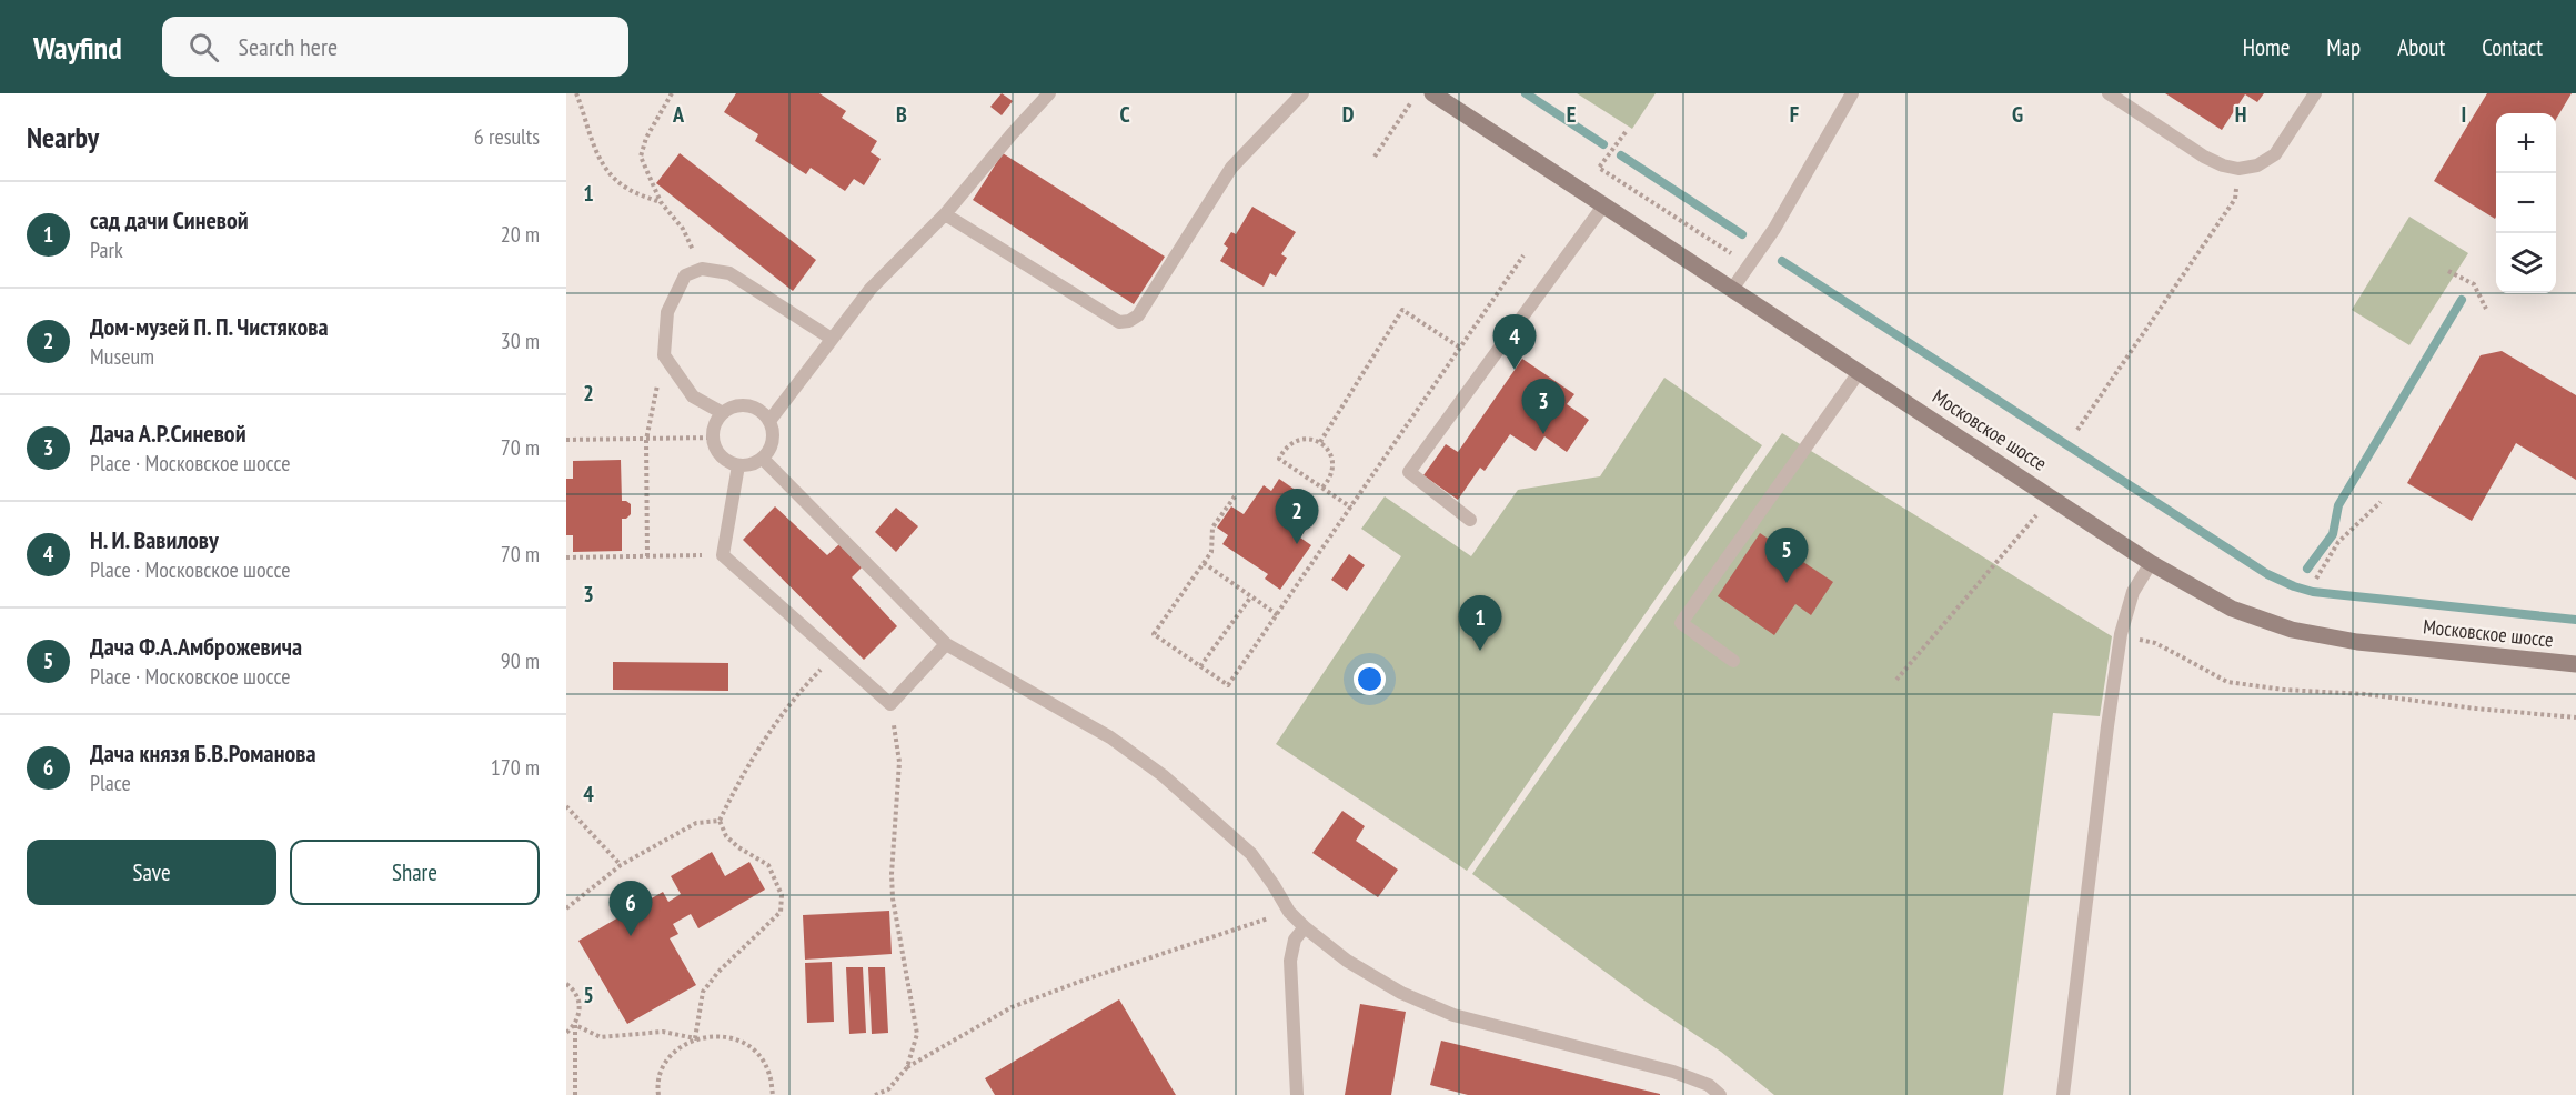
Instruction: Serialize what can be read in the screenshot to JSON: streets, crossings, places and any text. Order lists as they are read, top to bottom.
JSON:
{
  "streets": {
    "main road": ["Московское шоссе"]
  },
  "page": {
    "header": "Wayfind",
    "search": "Search here",
    "nav": [
      "Home",
      "Map",
      "About",
      "Contact"
    ],
    "heading": ["Nearby", "6 results"],
    "map_buttons": ["+", "−"],
    "list": [
      {
        "mark": "1",
        "name": "сад дачи Синевой",
        "note": "Park",
        "value": "20 m"
      },
      {
        "mark": "2",
        "name": "Дом-музей П. П. Чистякова",
        "note": "Museum",
        "value": "30 m"
      },
      {
        "mark": "3",
        "name": "Дача А.Р.Синевой",
        "note": "Place · Московское шоссе",
        "value": "70 m"
      },
      {
        "mark": "4",
        "name": "Н. И. Вавилову",
        "note": "Place · Московское шоссе",
        "value": "70 m"
      },
      {
        "mark": "5",
        "name": "Дача Ф.А.Амброжевича",
        "note": "Place · Московское шоссе",
        "value": "90 m"
      },
      {
        "mark": "6",
        "name": "Дача князя Б.В.Романова",
        "note": "Place",
        "value": "170 m"
      }
    ],
    "pins": [
      "4",
      "3",
      "2",
      "5",
      "1",
      "6"
    ],
    "buttons": ["Save", "Share"]
  },
  "grid": {
    "columns": [
      "A",
      "B",
      "C",
      "D",
      "E",
      "F",
      "G",
      "H",
      "I"
    ],
    "rows": [
      "1",
      "2",
      "3",
      "4",
      "5"
    ]
  }
}
